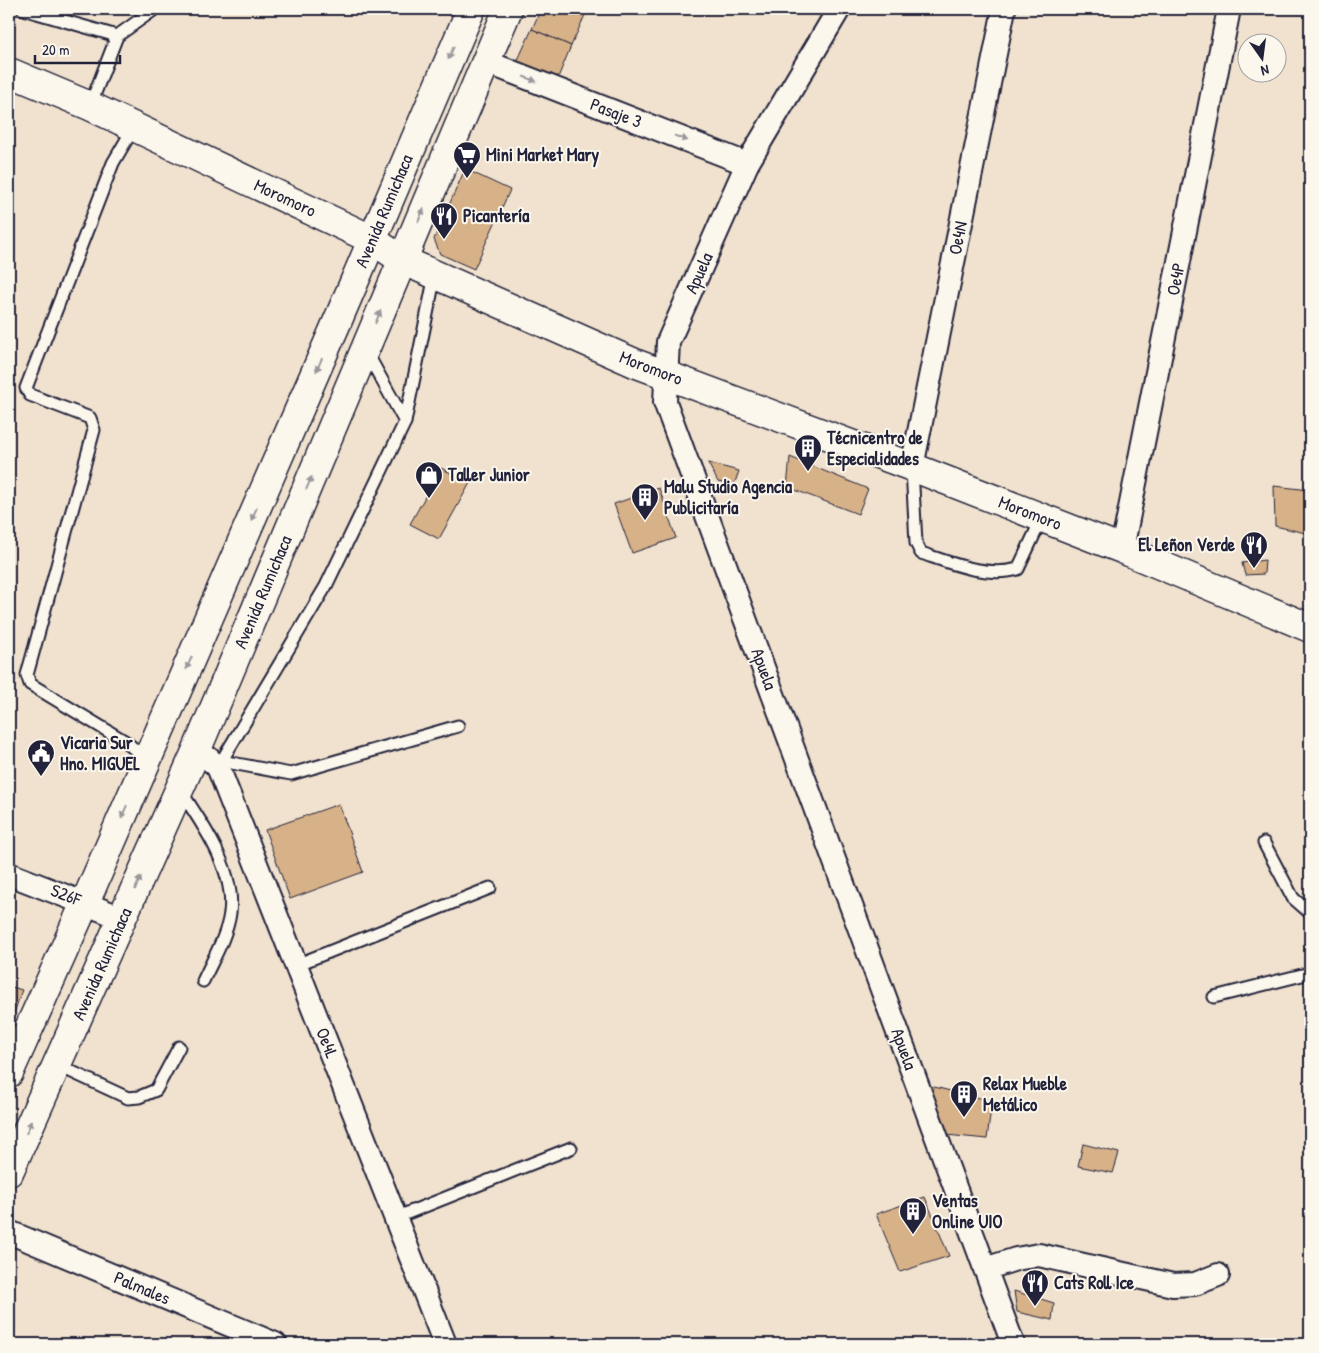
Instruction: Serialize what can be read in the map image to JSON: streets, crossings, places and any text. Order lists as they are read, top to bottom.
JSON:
{
  "streets": {
    "street": [
      "Pasaje 3",
      "Moromoro",
      "Avenida Rumichaca",
      "Oe4N",
      "Apuela",
      "Oe4P",
      "S26F",
      "Oe4L",
      "Palmales"
    ]
  },
  "crossings": [
    ["Pasaje 3", "Avenida Rumichaca"],
    ["Pasaje 3", "Apuela"],
    ["Moromoro", "Avenida Rumichaca"],
    ["Moromoro", "Oe4N"],
    ["Moromoro", "Apuela"],
    ["Moromoro", "Oe4P"],
    ["Avenida Rumichaca", "S26F"],
    ["Avenida Rumichaca", "Oe4L"]
  ],
  "one_way": ["Pasaje 3"],
  "places": {
    "supermarket": ["Mini Market Mary"],
    "restaurant": ["Picantería", "El Leñon Verde", "Cats Roll Ice"],
    "building": [
      "Técnicentro de Especialidades",
      "Malu Studio Agencia Publicitaría",
      "Relax Mueble Metálico",
      "Ventas Online UIO"
    ],
    "shop": ["Taller Junior"],
    "public building": ["Vicaria Sur Hno. MIGUEL"]
  },
  "scale_bar": "20 m",
  "north": "bottom"
}
